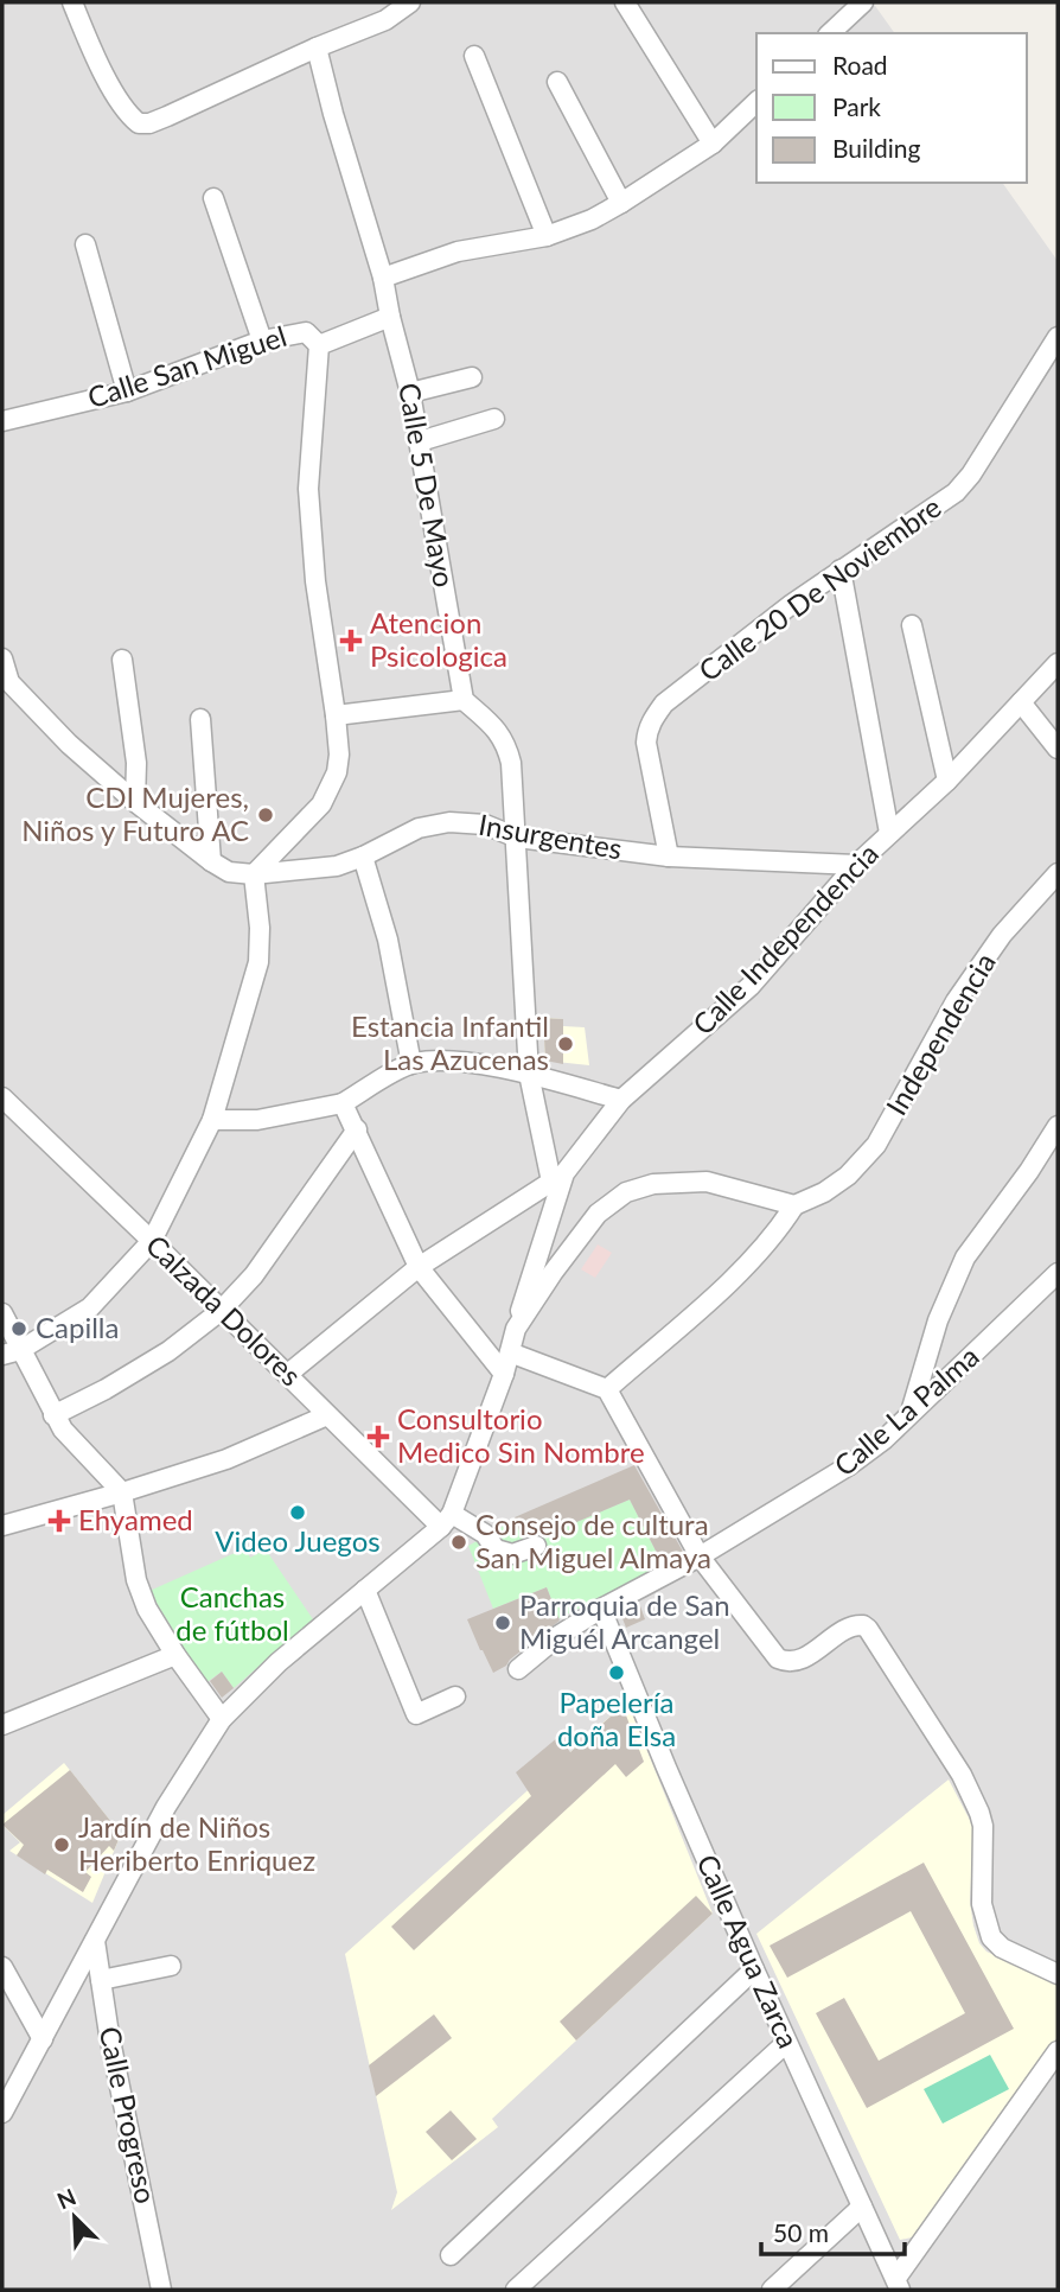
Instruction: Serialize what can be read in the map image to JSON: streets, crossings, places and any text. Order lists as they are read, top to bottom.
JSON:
{
  "streets": {
    "street": [
      "Calle San Miguel",
      "Calle 5 De Mayo",
      "Calle 20 De Noviembre",
      "Insurgentes",
      "Calle Independencia",
      "Independencia",
      "Calzada Dolores",
      "Calle La Palma",
      "Calle Agua Zarca",
      "Calle Progreso"
    ]
  },
  "crossings": [
    ["Calle 20 De Noviembre", "Insurgentes"],
    ["Insurgentes", "Calle Independencia"],
    ["Calle Independencia", "Independencia"],
    ["Calle Independencia", "Calzada Dolores"],
    ["Calle La Palma", "Calle Agua Zarca"]
  ],
  "parks": ["Canchas de fútbol"],
  "places": {
    "health": ["Atencion Psicologica", "Consultorio Medico Sin Nombre", "Ehyamed"],
    "other": [
      "CDI Mujeres, Niños y Futuro AC",
      "Estancia Infantil Las Azucenas",
      "Capilla",
      "Video Juegos",
      "Consejo de cultura San Miguel Almaya",
      "Parroquia de San Miguél Arcangel",
      "Papelería doña Elsa",
      "Jardín de Niños Heriberto Enriquez"
    ]
  },
  "legend": ["Road", "Park", "Building"],
  "scale_bar": "50 m",
  "north": "top left"
}
